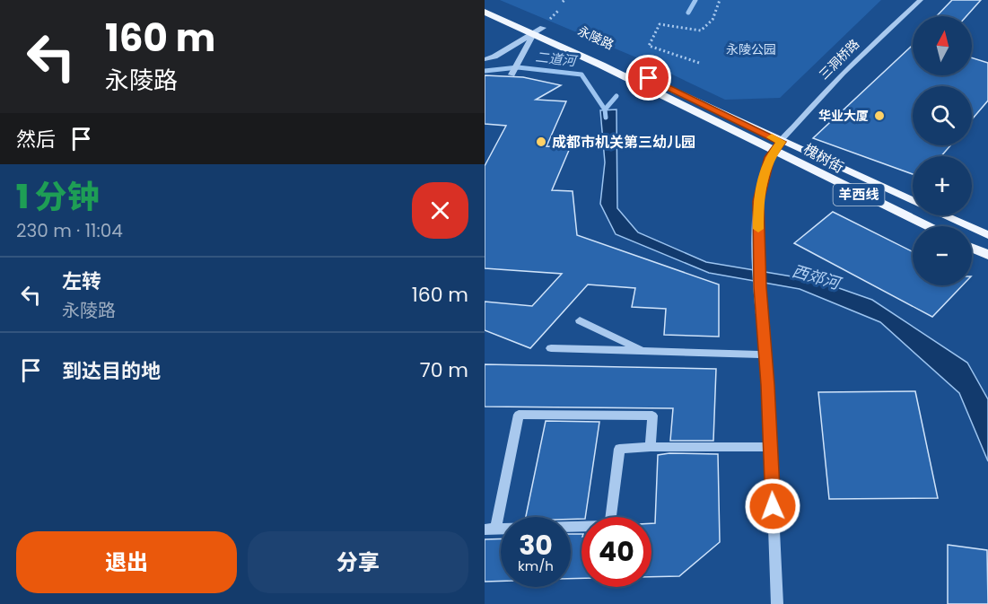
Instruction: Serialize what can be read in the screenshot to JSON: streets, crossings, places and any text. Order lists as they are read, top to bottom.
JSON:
{
  "streets": {
    "main road": ["永陵路", "槐树街", "羊西线"],
    "street": ["三洞桥路"]
  },
  "crossings": [
    ["永陵路", "三洞桥路"],
    ["永陵路", "槐树街"],
    ["三洞桥路", "槐树街"]
  ],
  "water": ["二道河", "西郊河"],
  "parks": ["永陵公园"],
  "places": ["华业大厦", "成都市机关第三幼儿园"],
  "north": "top",
  "page": {
    "turn": ["160 m", "永陵路"],
    "map_buttons": ["+", "−"],
    "then": "然后",
    "heading": ["1 分钟", "230 m · 11:04"],
    "list": [
      {
        "name": "左转",
        "note": "永陵路",
        "value": "160 m"
      },
      {
        "name": "到达目的地",
        "value": "70 m"
      }
    ],
    "speed": "30 km/h",
    "limit": "40",
    "buttons": ["退出", "分享"]
  }
}
